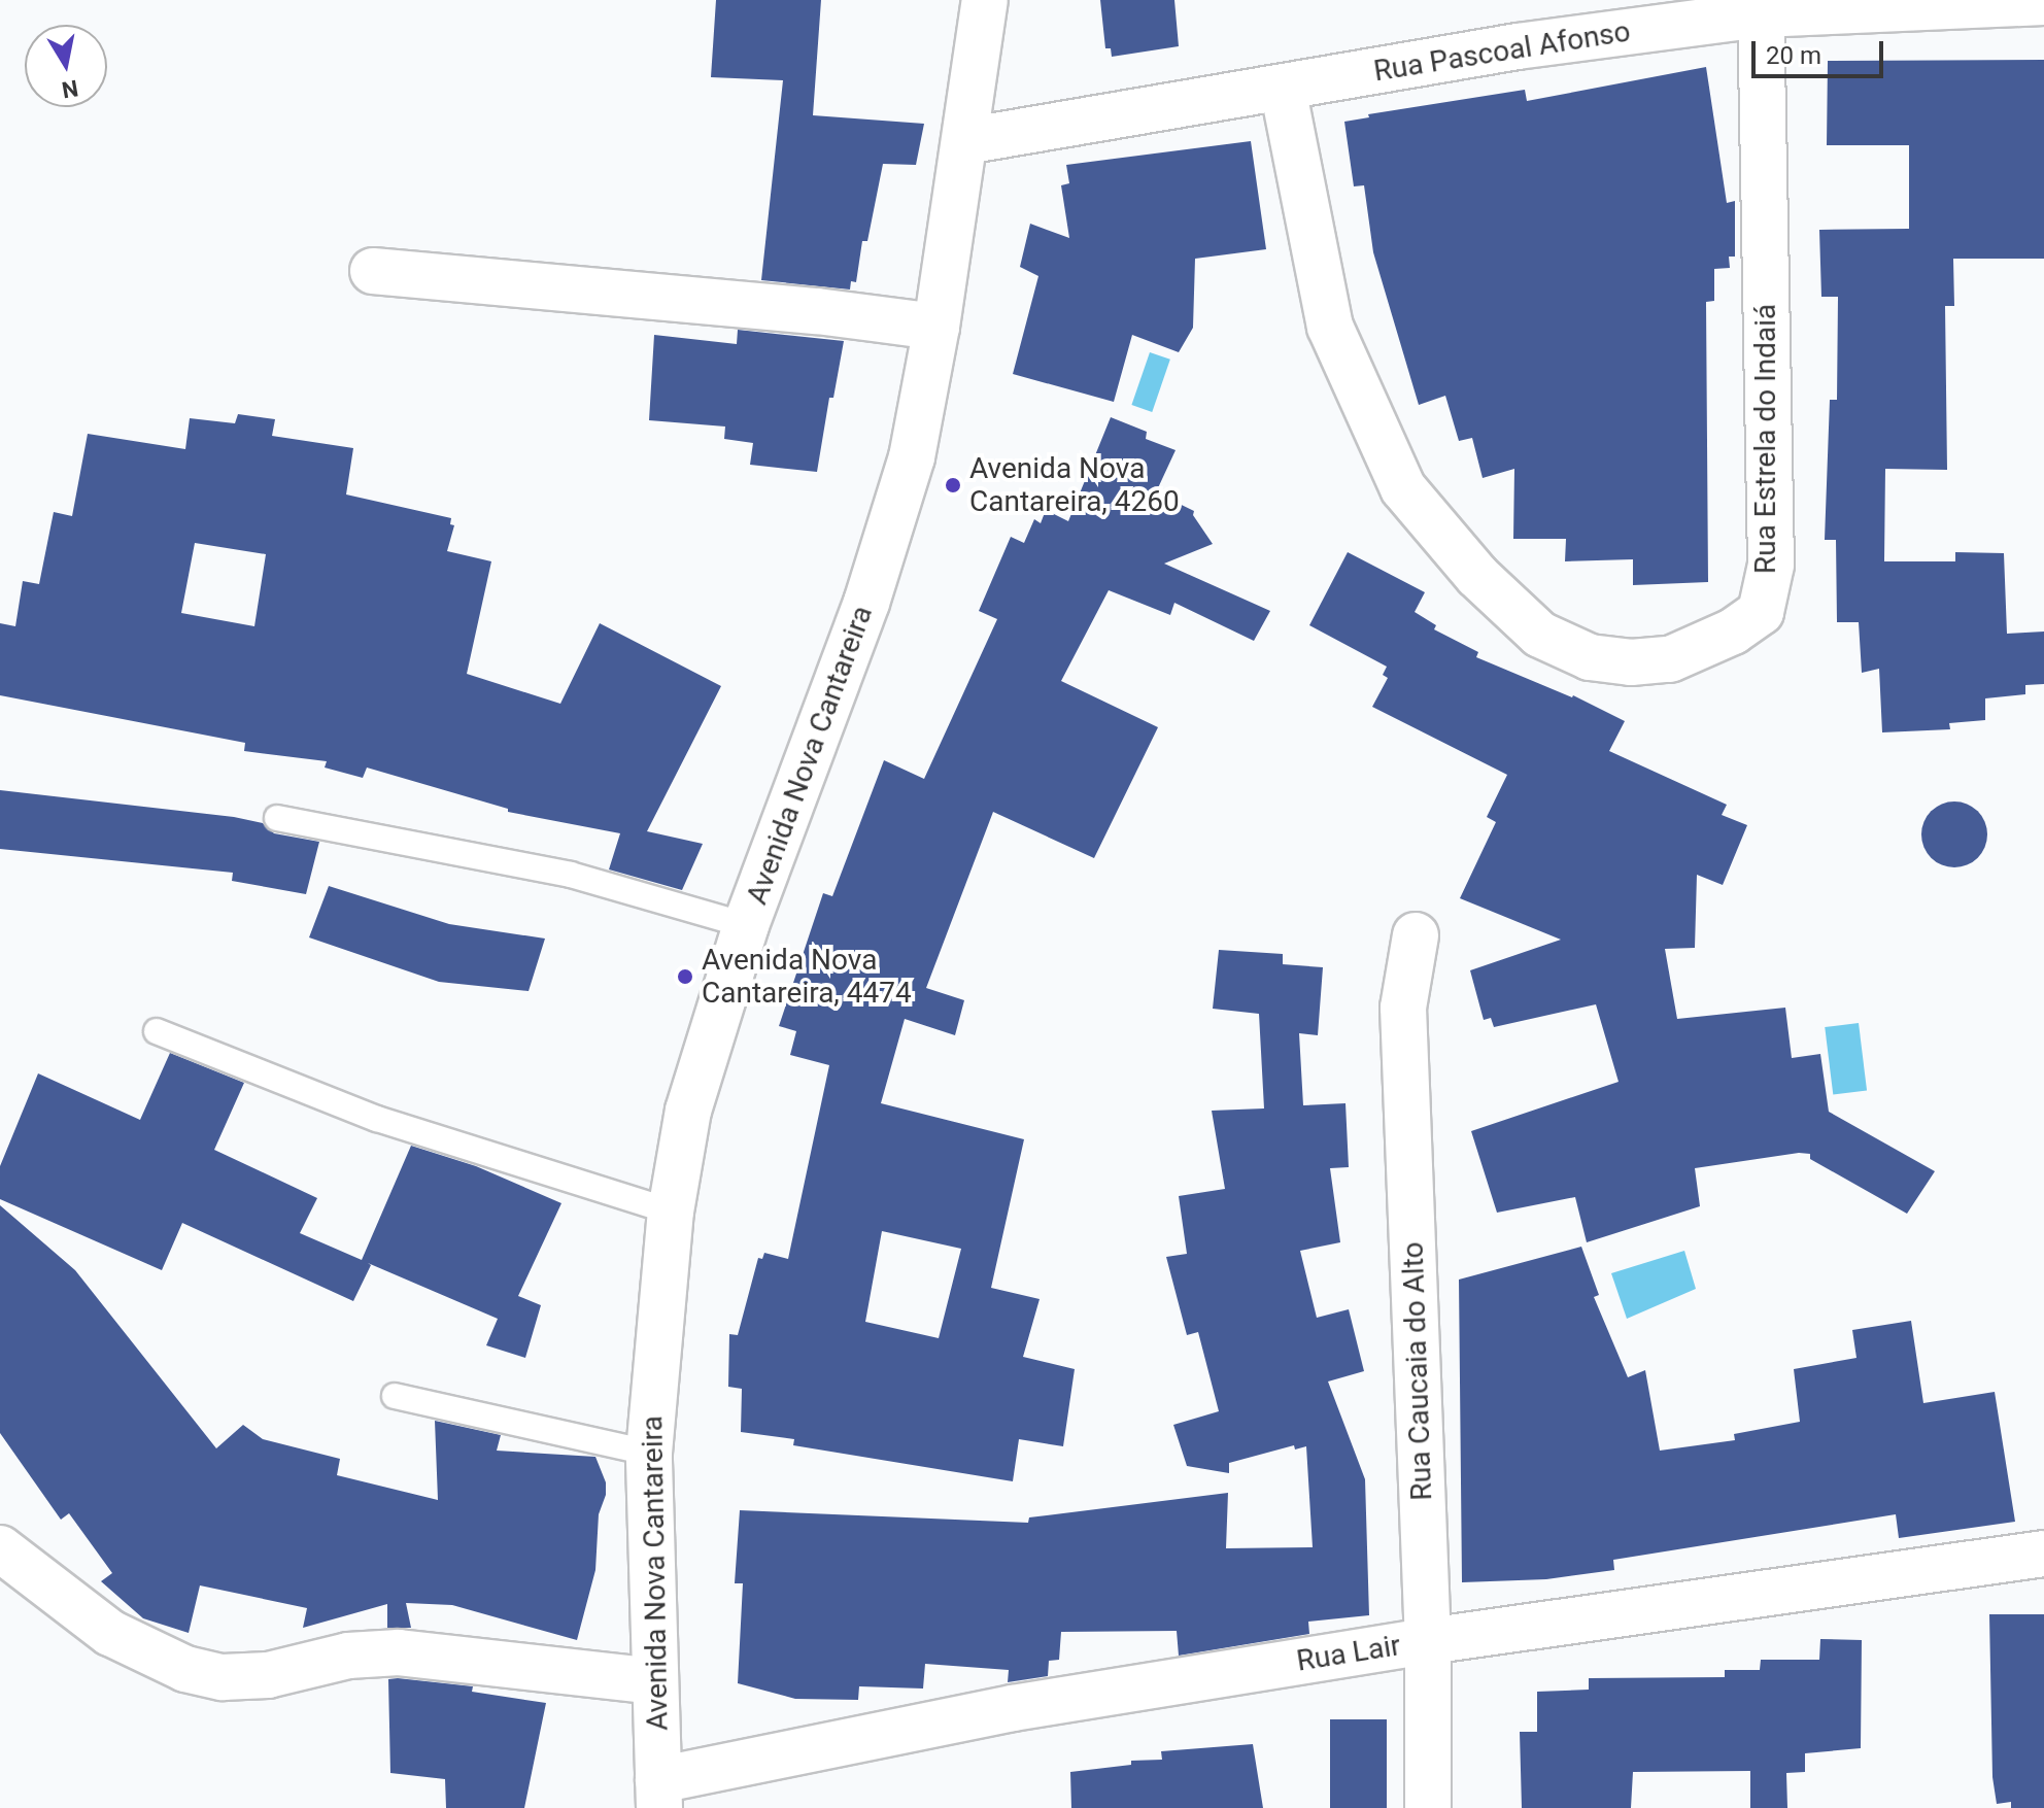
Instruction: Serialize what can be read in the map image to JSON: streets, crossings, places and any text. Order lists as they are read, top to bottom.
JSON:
{
  "streets": {
    "street": [
      "Rua Pascoal Afonso",
      "Rua Estrela do Indaiá",
      "Avenida Nova Cantareira",
      "Rua Caucaia do Alto",
      "Rua Lair"
    ]
  },
  "crossings": [
    ["Rua Pascoal Afonso", "Rua Estrela do Indaiá"],
    ["Rua Pascoal Afonso", "Avenida Nova Cantareira"],
    ["Avenida Nova Cantareira", "Rua Lair"],
    ["Rua Caucaia do Alto", "Rua Lair"]
  ],
  "places": ["Avenida Nova Cantareira, 4260", "Avenida Nova Cantareira, 4474"],
  "scale_bar": "20 m",
  "north": "bottom"
}
